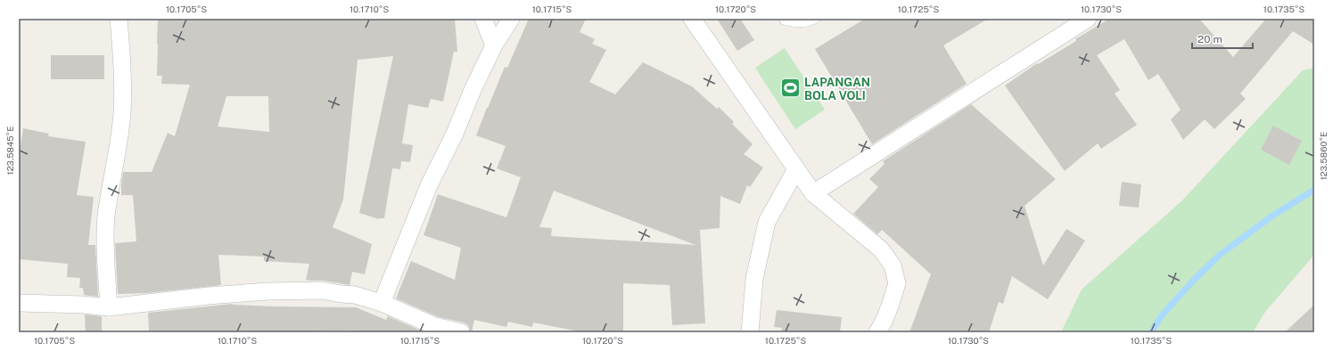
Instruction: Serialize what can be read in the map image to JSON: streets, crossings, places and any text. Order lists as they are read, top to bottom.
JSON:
{
  "places": {
    "sports": ["LAPANGAN BOLA VOLI"]
  },
  "scale_bar": "20 m",
  "coordinates": [
    "10.1705°S",
    "10.1710°S",
    "10.1715°S",
    "10.1720°S",
    "10.1725°S",
    "10.1730°S",
    "10.1735°S",
    "123.5845°E",
    "123.5860°E"
  ]
}
